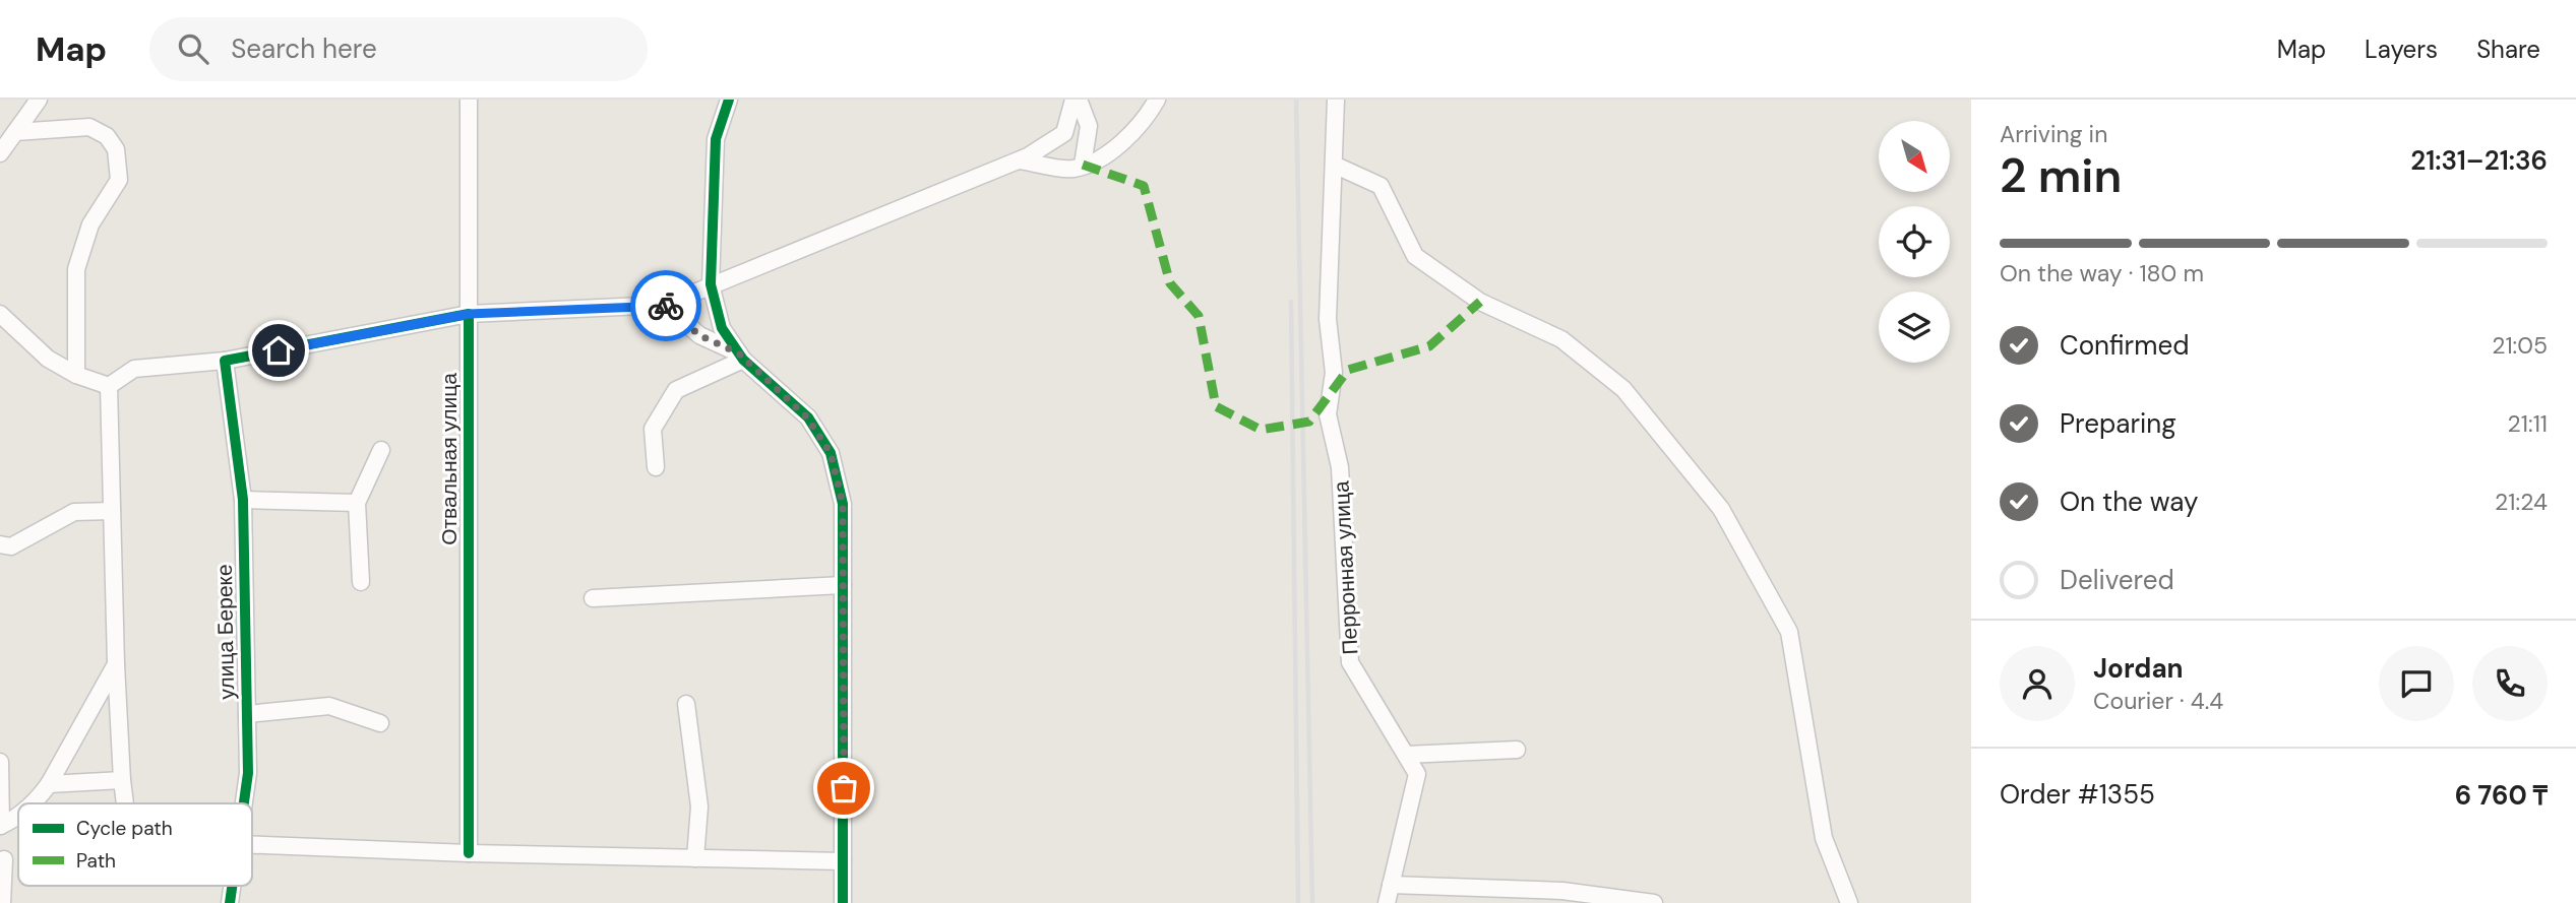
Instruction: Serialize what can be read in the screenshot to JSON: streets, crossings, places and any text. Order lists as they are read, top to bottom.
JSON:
{
  "streets": {
    "street": ["Отвальная улица", "Перронная улица", "улица Береке"]
  },
  "legend": ["Cycle path", "Path"],
  "north": "bottom right",
  "page": {
    "header": "Map",
    "search": "Search here",
    "nav": ["Map", "Layers", "Share"],
    "heading": ["2 min", "Arriving in", "21:31–21:36"],
    "panel": [
      "Jordan",
      "Courier · 4.4",
      "Order #1355",
      "6 760 ₸"
    ],
    "bar": "On the way · 180 m",
    "list": [
      ["Confirmed", "21:05"],
      ["Preparing", "21:11"],
      ["On the way", "21:24"],
      "Delivered"
    ]
  }
}
